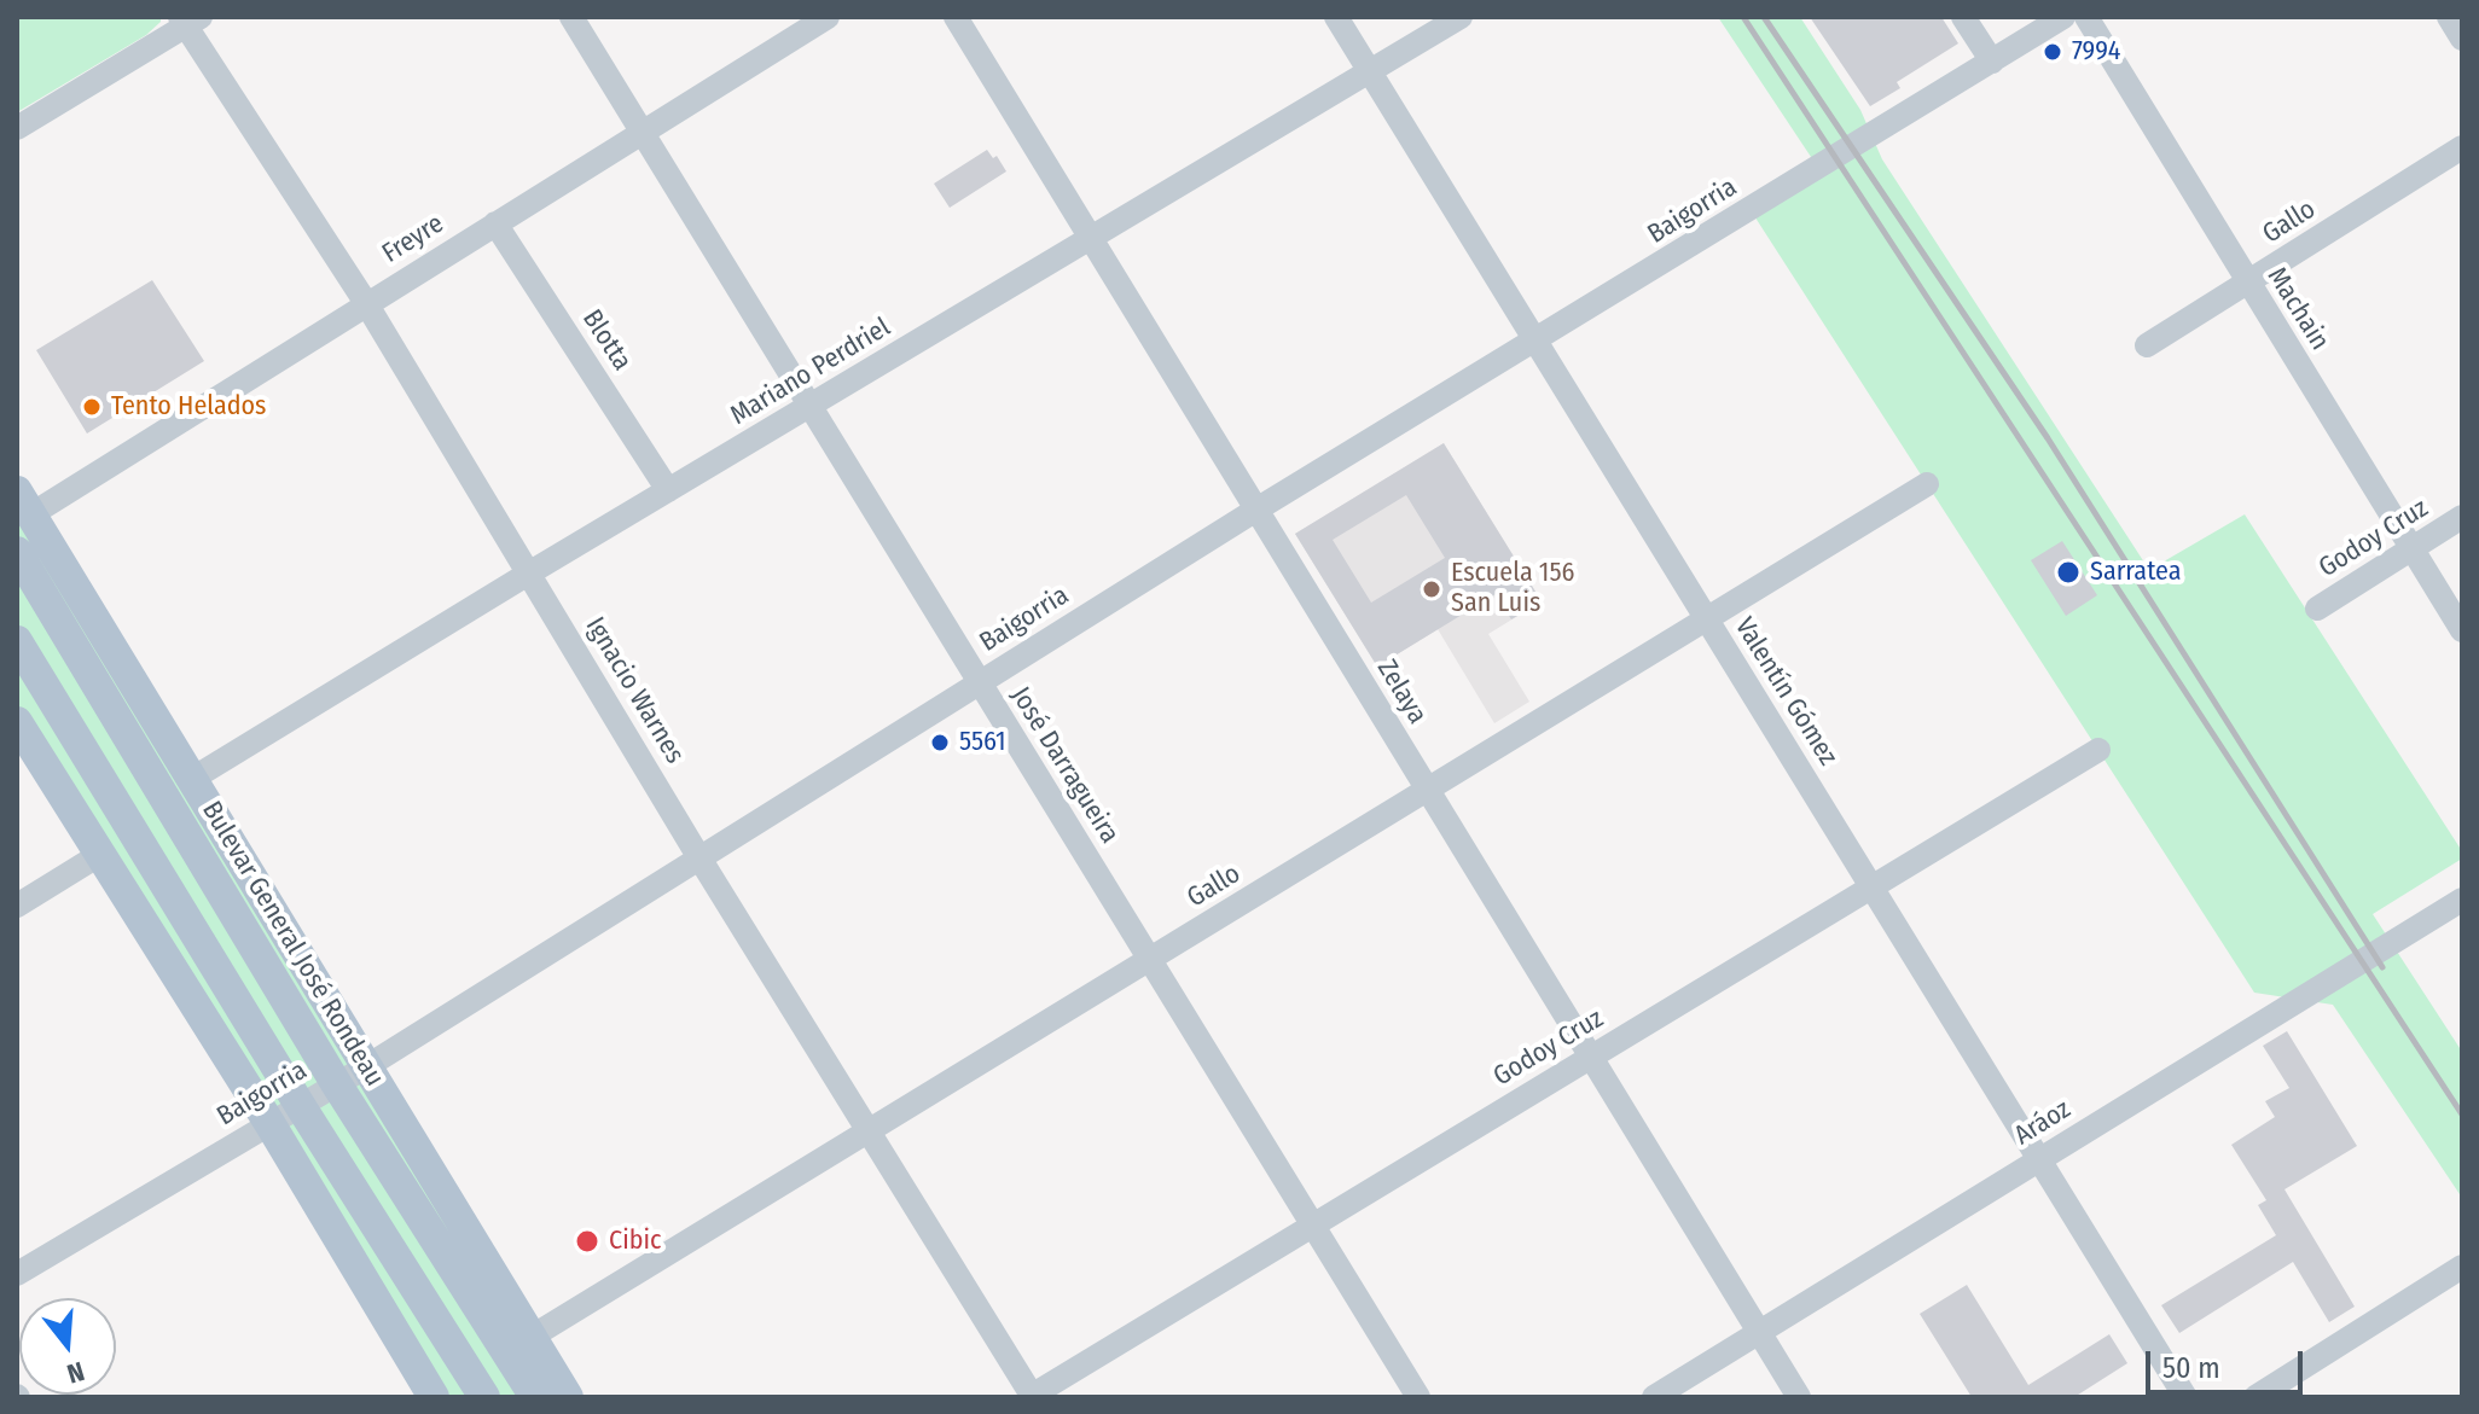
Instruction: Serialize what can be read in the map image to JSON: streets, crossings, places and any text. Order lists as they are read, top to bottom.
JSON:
{
  "streets": {
    "main road": ["Bulevar General José Rondeau"],
    "street": [
      "Baigorria",
      "Gallo",
      "Freyre",
      "Machain",
      "Blotta",
      "Mariano Perdriel",
      "Godoy Cruz",
      "Ignacio Warnes",
      "Zelaya",
      "Valentín Gómez",
      "José Darragueira",
      "Aráoz"
    ]
  },
  "crossings": [
    ["Baigorria", "Ignacio Warnes"],
    ["Baigorria", "Zelaya"],
    ["Baigorria", "Valentín Gómez"],
    ["Baigorria", "José Darragueira"],
    ["Baigorria", "Bulevar General José Rondeau"],
    ["Gallo", "Machain"],
    ["Gallo", "Ignacio Warnes"],
    ["Gallo", "Zelaya"],
    ["Gallo", "Valentín Gómez"],
    ["Gallo", "José Darragueira"],
    ["Gallo", "Bulevar General José Rondeau"],
    ["Freyre", "Blotta"],
    ["Freyre", "Ignacio Warnes"],
    ["Freyre", "José Darragueira"],
    ["Freyre", "Bulevar General José Rondeau"],
    ["Machain", "Godoy Cruz"],
    ["Blotta", "Mariano Perdriel"],
    ["Mariano Perdriel", "Ignacio Warnes"],
    ["Mariano Perdriel", "Zelaya"],
    ["Mariano Perdriel", "Valentín Gómez"],
    ["Mariano Perdriel", "José Darragueira"],
    ["Mariano Perdriel", "Bulevar General José Rondeau"],
    ["Godoy Cruz", "Ignacio Warnes"],
    ["Godoy Cruz", "Zelaya"],
    ["Godoy Cruz", "Valentín Gómez"],
    ["Godoy Cruz", "José Darragueira"],
    ["Zelaya", "Aráoz"],
    ["Valentín Gómez", "Aráoz"]
  ],
  "places": [
    "7994",
    "Tento Helados",
    "Sarratea",
    "Escuela 156 San Luis",
    "5561",
    "Cibic"
  ],
  "scale_bar": "50 m",
  "north": "bottom"
}
